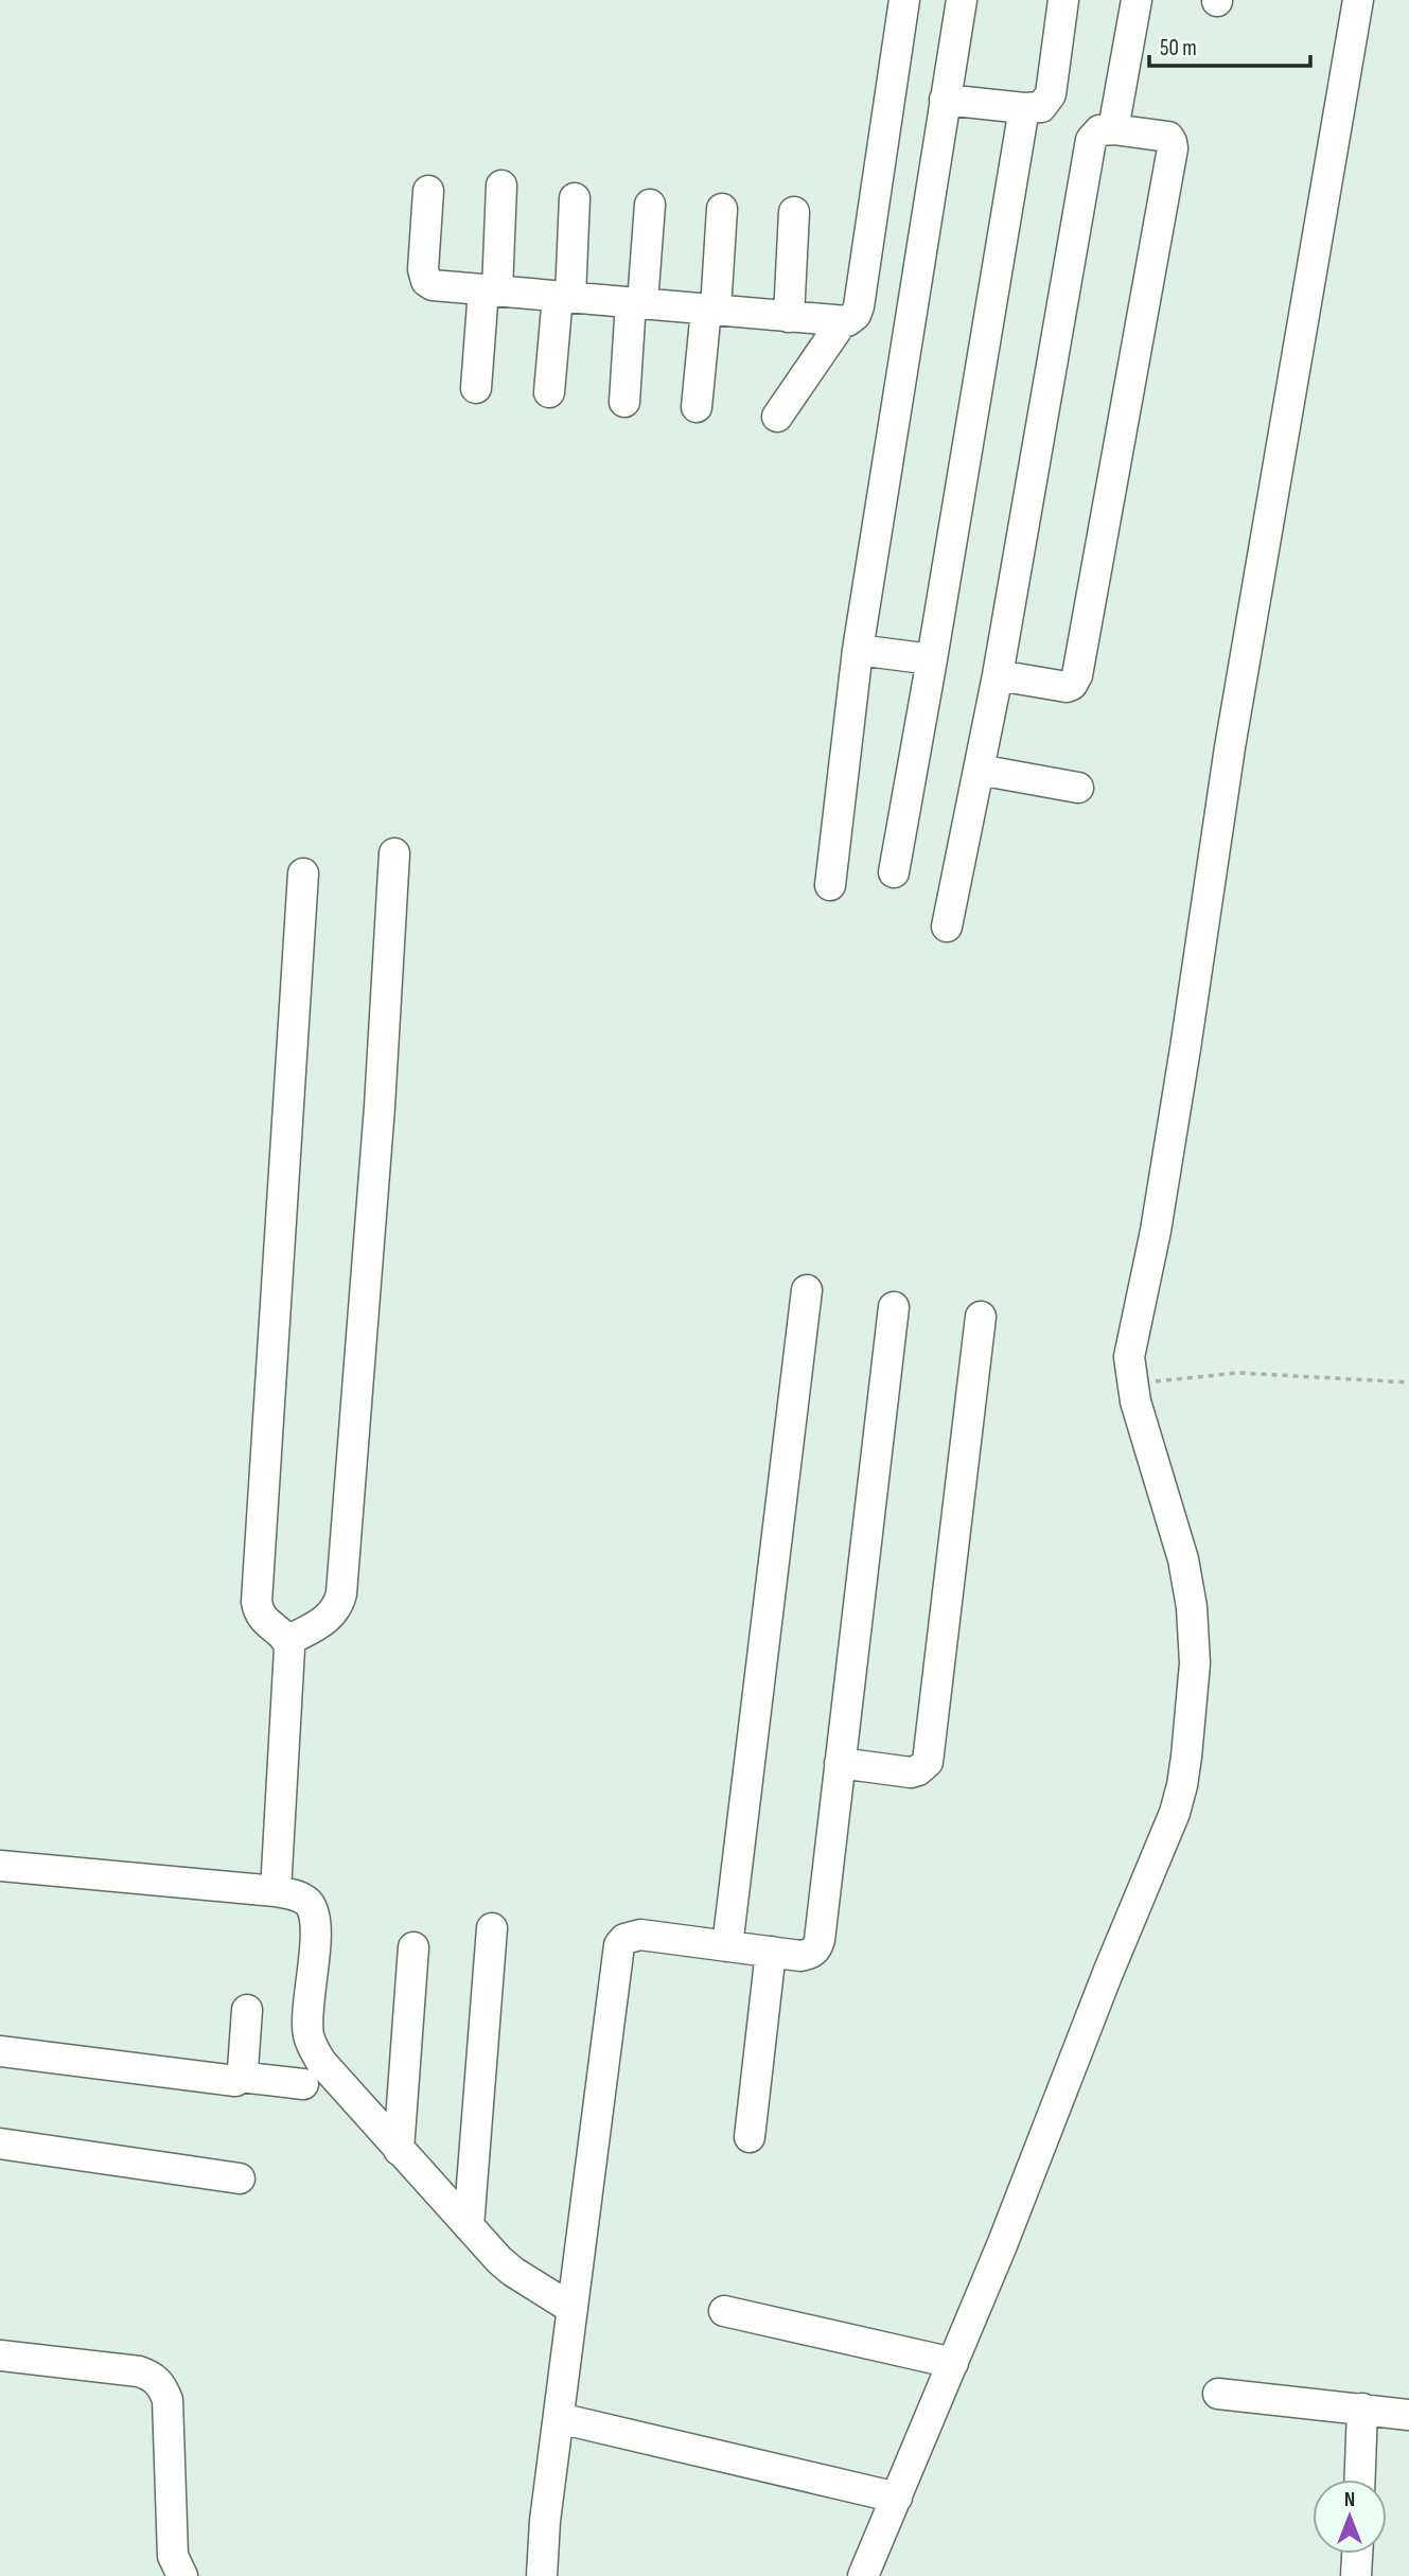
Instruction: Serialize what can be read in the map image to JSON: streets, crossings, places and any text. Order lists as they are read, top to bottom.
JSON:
{
  "scale_bar": "50 m",
  "north": "top"
}
